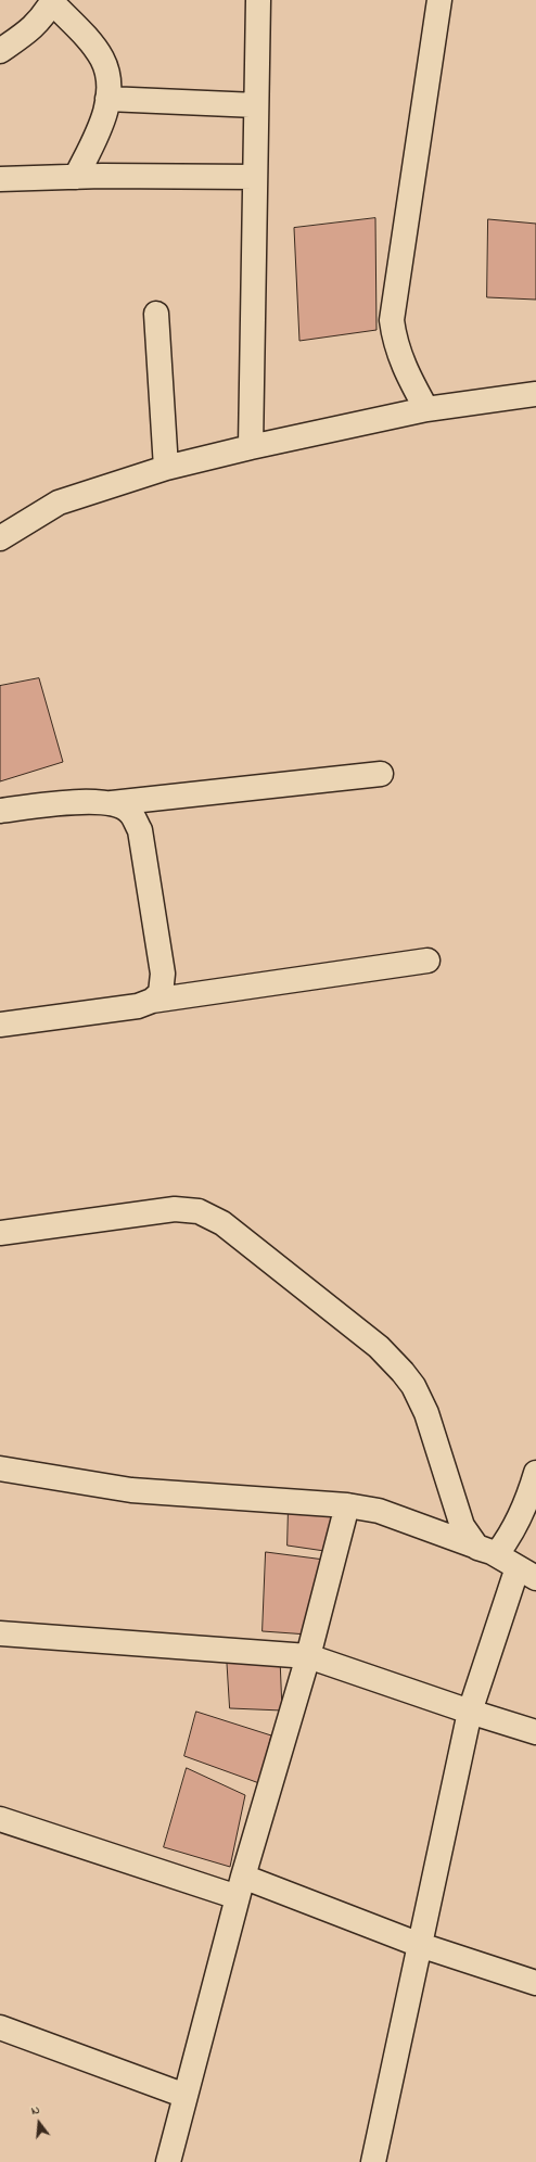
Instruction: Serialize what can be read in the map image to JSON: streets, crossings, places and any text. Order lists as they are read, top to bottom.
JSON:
{
  "north": "top"
}
